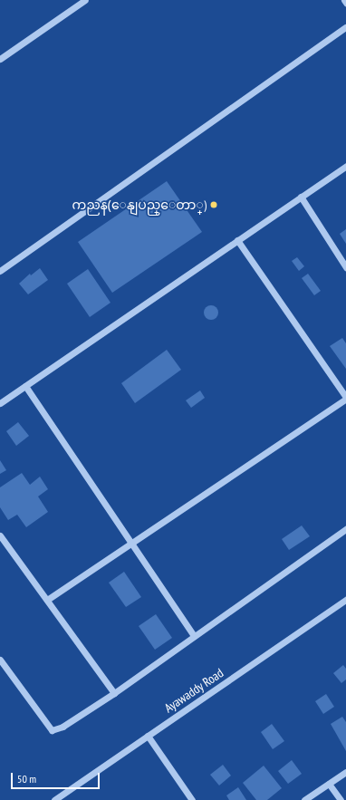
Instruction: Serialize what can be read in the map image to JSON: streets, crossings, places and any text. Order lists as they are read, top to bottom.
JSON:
{
  "streets": {
    "street": ["Ayawaddy Road"]
  },
  "places": ["ကညန(ေနျပည္ေတာ္)"],
  "scale_bar": "50 m"
}
